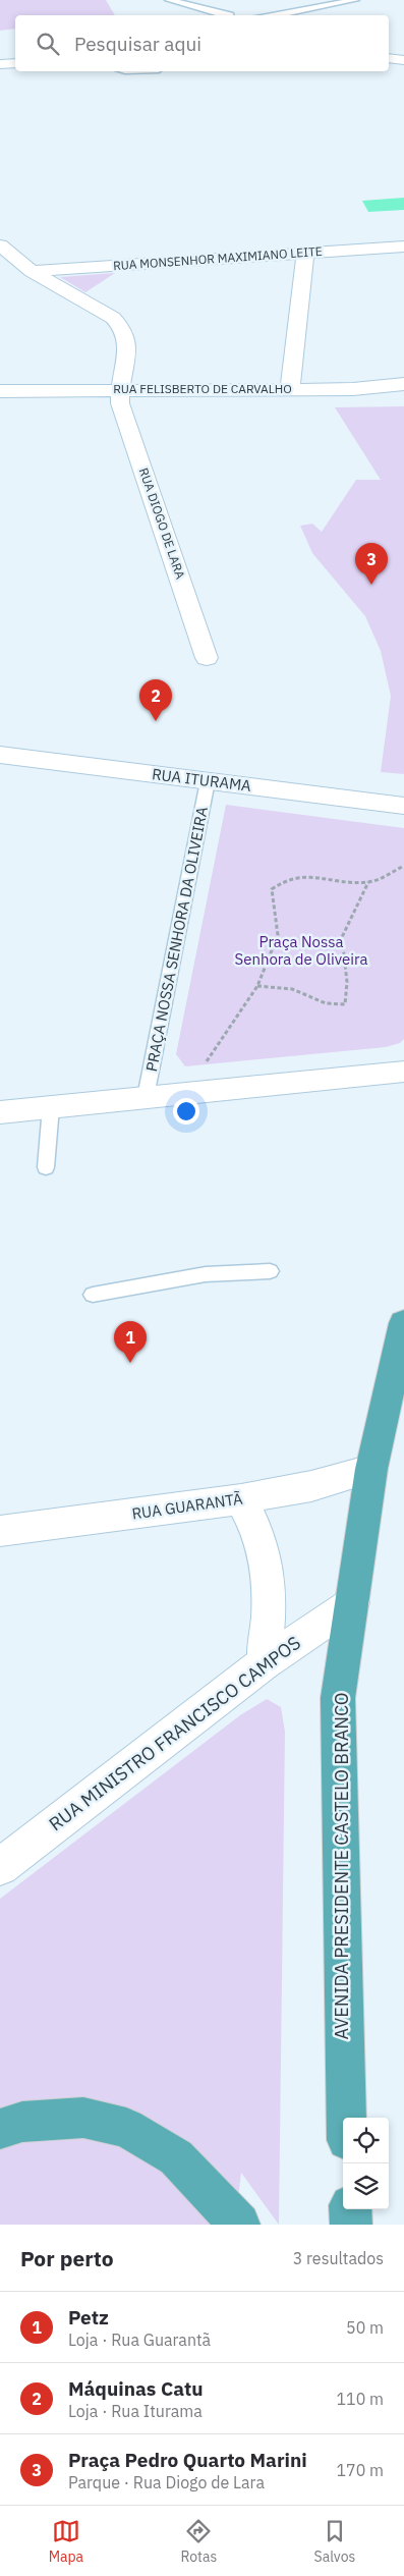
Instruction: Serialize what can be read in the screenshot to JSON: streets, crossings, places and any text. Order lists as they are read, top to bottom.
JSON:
{
  "streets": {
    "highway": ["AVENIDA PRESIDENTE CASTELO BRANCO"],
    "street": [
      "RUA MONSENHOR MAXIMIANO LEITE",
      "RUA FELISBERTO DE CARVALHO",
      "RUA DIOGO DE LARA",
      "RUA ITURAMA",
      "RUA GUARANTÃ",
      "RUA MINISTRO FRANCISCO CAMPOS"
    ],
    "lane": ["PRAÇA NOSSA SENHORA DA OLIVEIRA"]
  },
  "crossings": [
    ["RUA FELISBERTO DE CARVALHO", "RUA DIOGO DE LARA"],
    ["RUA ITURAMA", "PRAÇA NOSSA SENHORA DA OLIVEIRA"],
    ["RUA GUARANTÃ", "AVENIDA PRESIDENTE CASTELO BRANCO"],
    ["RUA MINISTRO FRANCISCO CAMPOS", "AVENIDA PRESIDENTE CASTELO BRANCO"]
  ],
  "parks": ["Praça Nossa Senhora de Oliveira"],
  "page": {
    "search": "Pesquisar aqui",
    "pins": ["3", "2", "1"],
    "heading": ["Por perto", "3 resultados"],
    "list": [
      {
        "mark": "1",
        "name": "Petz",
        "note": "Loja · Rua Guarantã",
        "value": "50 m"
      },
      {
        "mark": "2",
        "name": "Máquinas Catu",
        "note": "Loja · Rua Iturama",
        "value": "110 m"
      },
      {
        "mark": "3",
        "name": "Praça Pedro Quarto Marini",
        "note": "Parque · Rua Diogo de Lara",
        "value": "170 m"
      }
    ],
    "nav": ["Mapa", "Rotas", "Salvos"]
  }
}
